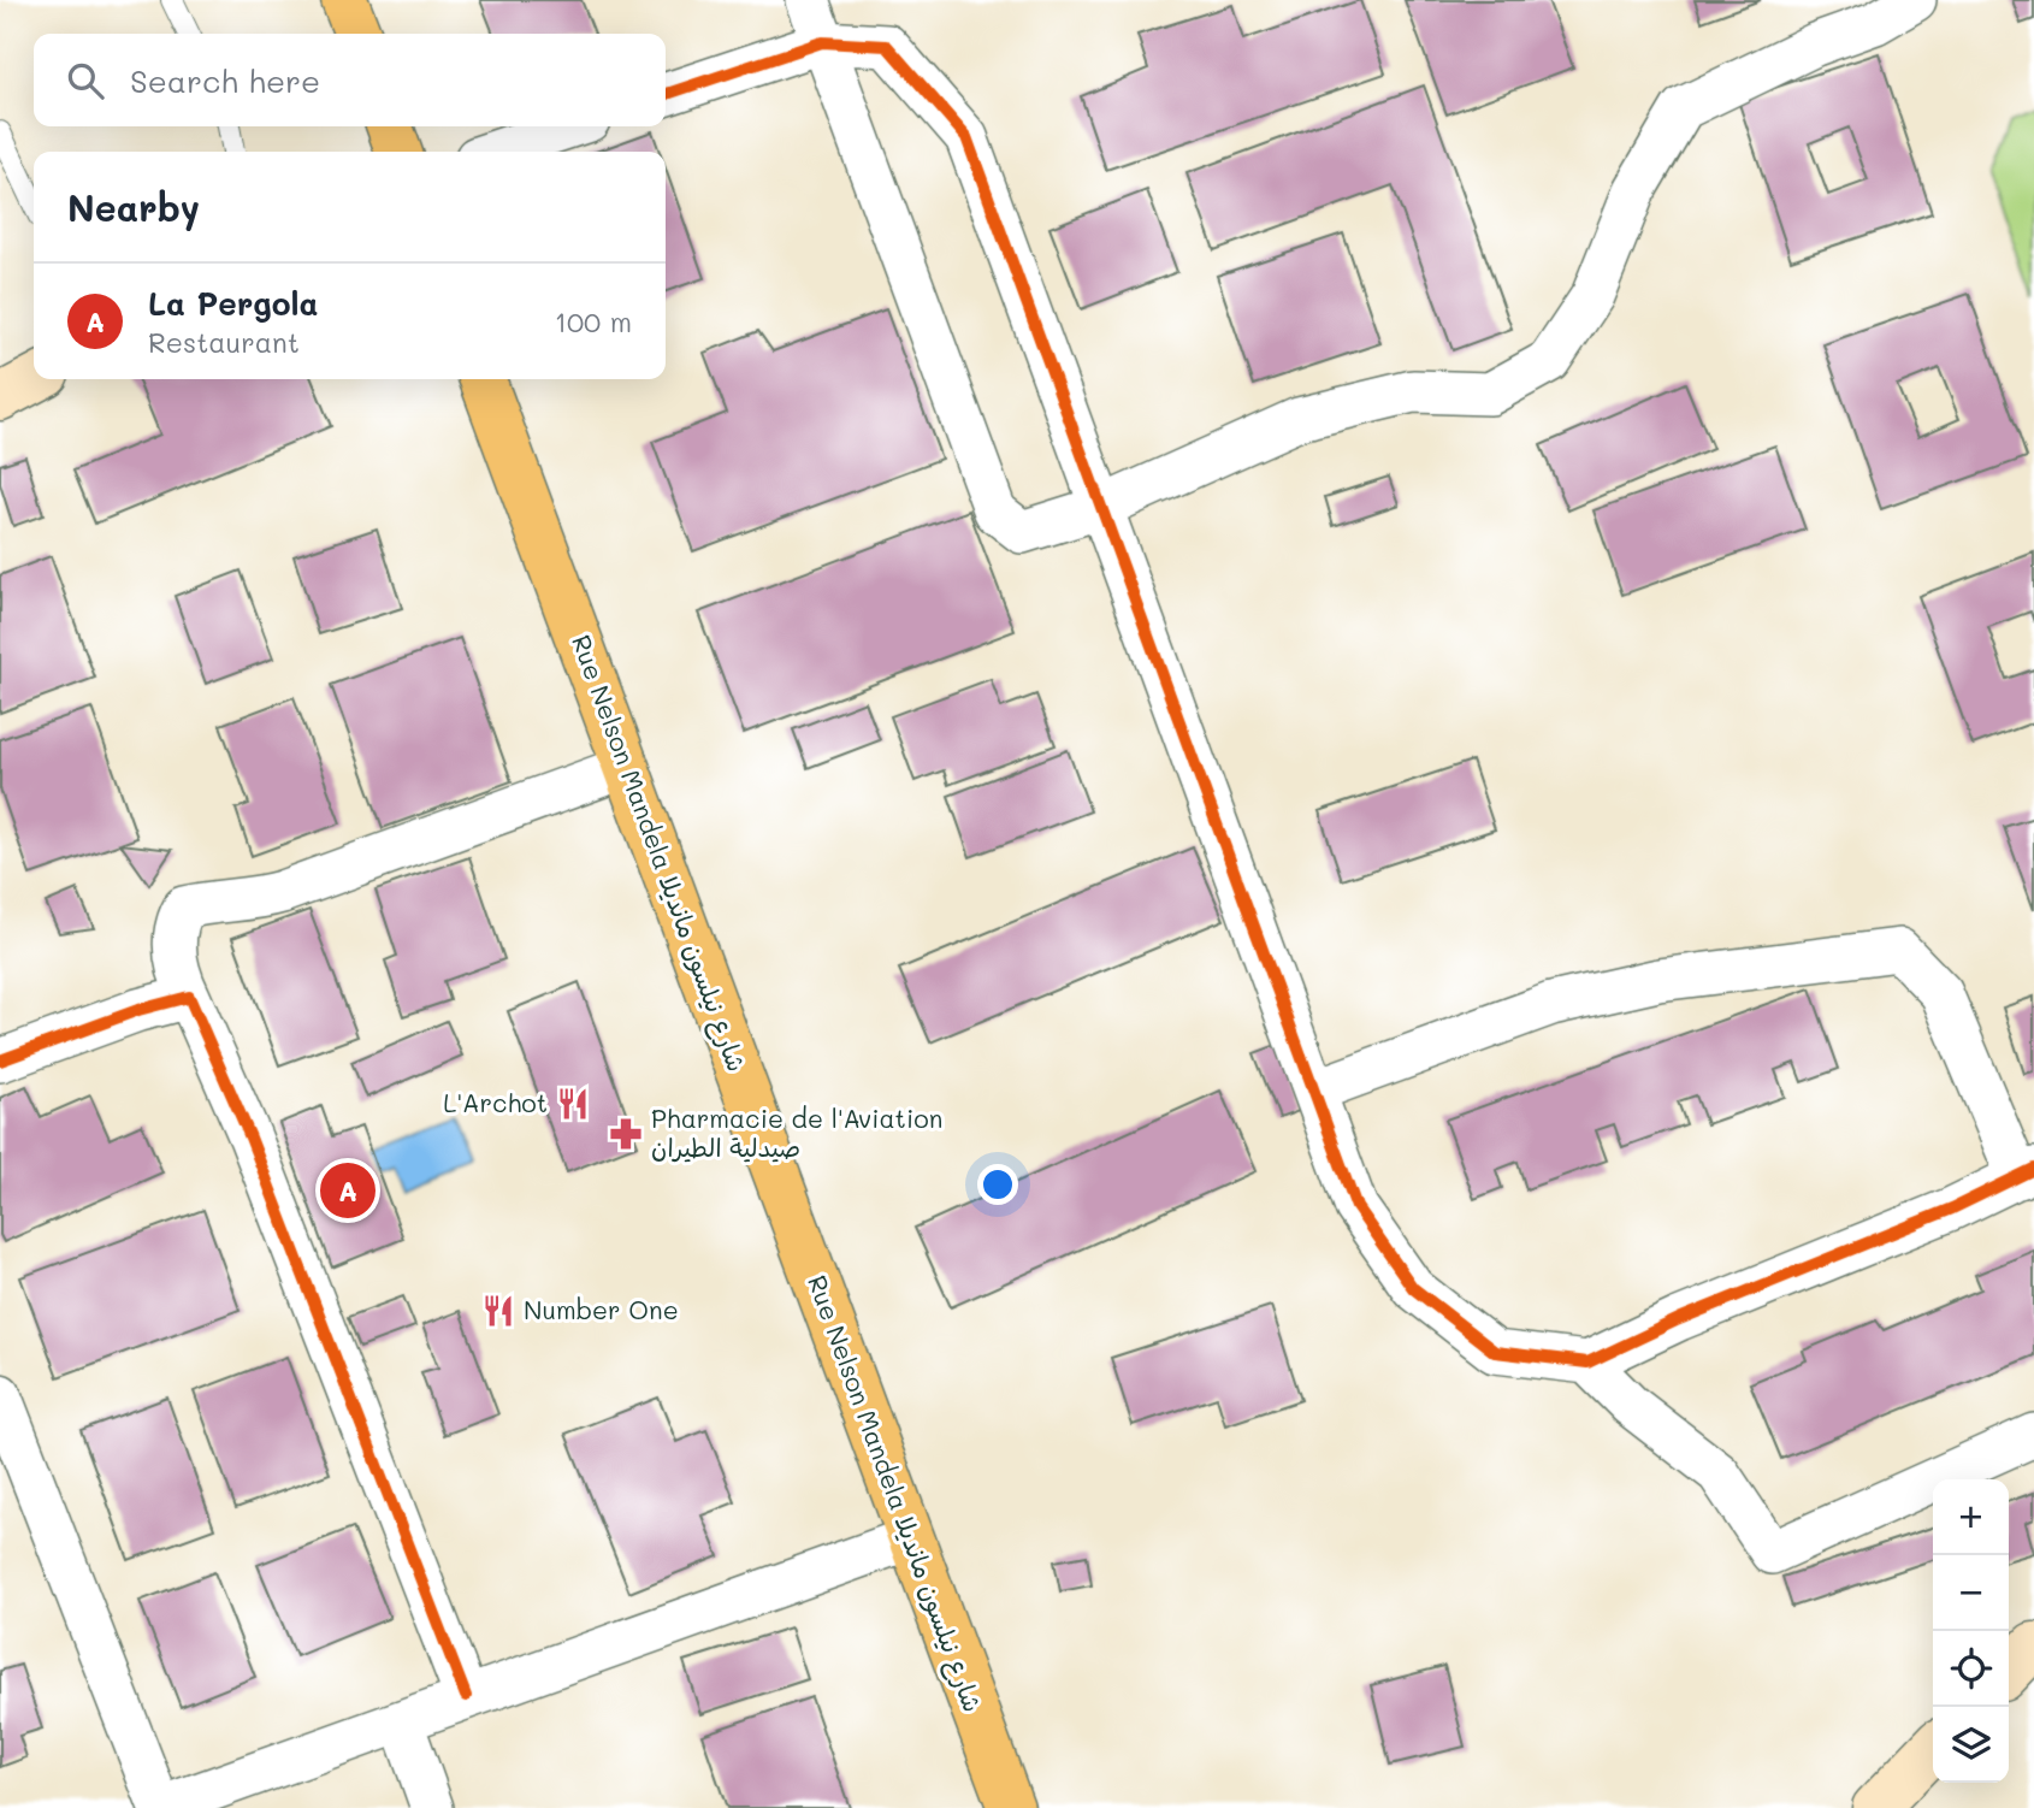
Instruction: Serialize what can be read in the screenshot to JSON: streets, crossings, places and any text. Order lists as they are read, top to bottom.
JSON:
{
  "streets": {
    "main road": ["Rue Nelson Mandela شارع نيلسون مانديلا"]
  },
  "places": {
    "restaurant": ["L'Archot", "Number One"],
    "pharmacy": ["Pharmacie de l'Aviation صيدلية الطيران"]
  },
  "page": {
    "search": "Search here",
    "heading": "Nearby",
    "list": [
      {
        "mark": "A",
        "name": "La Pergola",
        "note": "Restaurant",
        "value": "100 m"
      }
    ],
    "pins": "A",
    "map_buttons": ["+", "−"]
  }
}
